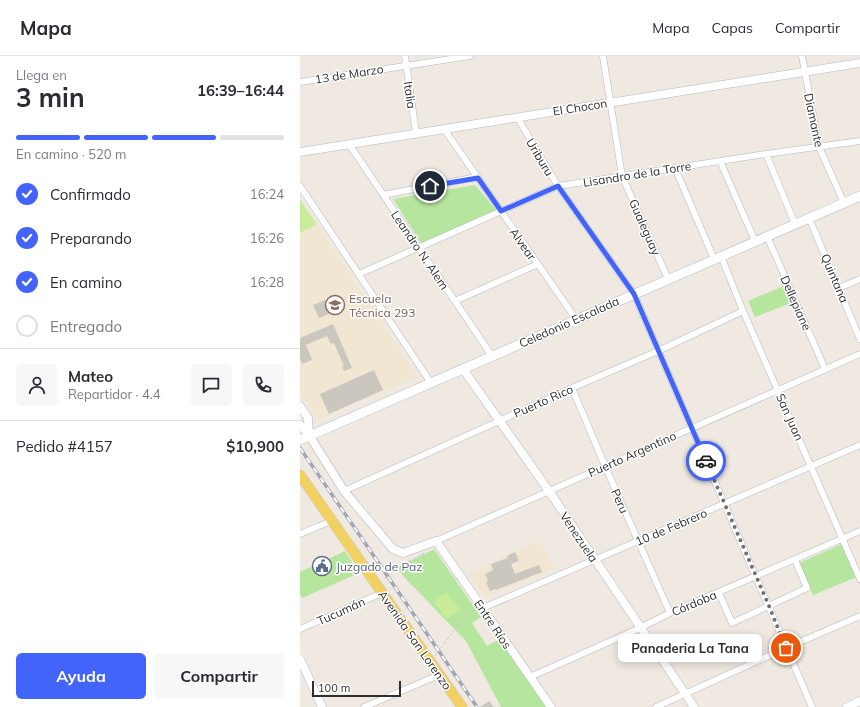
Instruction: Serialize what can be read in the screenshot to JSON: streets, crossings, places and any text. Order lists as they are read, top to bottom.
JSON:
{
  "streets": {
    "main road": ["Celedonio Escalada", "Avenida San Lorenzo"],
    "street": [
      "13 de Marzo",
      "Italia",
      "El Chocon",
      "Diamante",
      "Uriburu",
      "Lisandro de la Torre",
      "Gualeguay",
      "Alvear",
      "Leandro N. Alem",
      "Quintana",
      "Dellepiane",
      "Puerto Rico",
      "San Juan",
      "Puerto Argentino",
      "Peru",
      "10 de Febrero",
      "Venezuela",
      "Córdoba",
      "Tucumán",
      "Entre Ríos"
    ]
  },
  "crossings": [
    ["13 de Marzo", "Italia"],
    ["Italia", "El Chocon"],
    ["El Chocon", "Diamante"],
    ["El Chocon", "Uriburu"],
    ["El Chocon", "Gualeguay"],
    ["El Chocon", "Alvear"],
    ["El Chocon", "Leandro N. Alem"],
    ["Diamante", "Lisandro de la Torre"],
    ["Diamante", "Celedonio Escalada"],
    ["Uriburu", "Lisandro de la Torre"],
    ["Uriburu", "Celedonio Escalada"],
    ["Uriburu", "Puerto Rico"],
    ["Uriburu", "Puerto Argentino"],
    ["Uriburu", "10 de Febrero"],
    ["Uriburu", "Córdoba"],
    ["Lisandro de la Torre", "Gualeguay"],
    ["Lisandro de la Torre", "Alvear"],
    ["Lisandro de la Torre", "Leandro N. Alem"],
    ["Lisandro de la Torre", "San Juan"],
    ["Gualeguay", "Celedonio Escalada"],
    ["Alvear", "Celedonio Escalada"],
    ["Leandro N. Alem", "Celedonio Escalada"],
    ["Quintana", "Celedonio Escalada"],
    ["Dellepiane", "Celedonio Escalada"],
    ["Dellepiane", "Puerto Argentino"],
    ["Celedonio Escalada", "San Juan"],
    ["Celedonio Escalada", "Venezuela"],
    ["Puerto Rico", "San Juan"],
    ["Puerto Rico", "Puerto Argentino"],
    ["Puerto Rico", "Peru"],
    ["Puerto Rico", "Venezuela"],
    ["San Juan", "Puerto Argentino"],
    ["San Juan", "10 de Febrero"],
    ["San Juan", "Córdoba"],
    ["Puerto Argentino", "Peru"],
    ["Puerto Argentino", "Venezuela"],
    ["Puerto Argentino", "Entre Ríos"],
    ["Peru", "10 de Febrero"],
    ["Peru", "Córdoba"],
    ["10 de Febrero", "Venezuela"],
    ["10 de Febrero", "Entre Ríos"],
    ["Venezuela", "Córdoba"],
    ["Córdoba", "Entre Ríos"],
    ["Tucumán", "Avenida San Lorenzo"]
  ],
  "places": {
    "school or university": ["Escuela Técnica 293"],
    "public building": ["Juzgado de Paz"],
    "other": ["Panaderia La Tana"]
  },
  "scale_bar": "100 m",
  "page": {
    "header": "Mapa",
    "nav": ["Mapa", "Capas", "Compartir"],
    "heading": ["3 min", "Llega en", "16:39–16:44"],
    "panel": [
      "Mateo",
      "Repartidor · 4.4",
      "Pedido #4157",
      "$10,900"
    ],
    "bar": "En camino · 520 m",
    "list": [
      ["Confirmado", "16:24"],
      ["Preparando", "16:26"],
      ["En camino", "16:28"],
      "Entregado"
    ],
    "bubble": "Panaderia La Tana",
    "buttons": ["Ayuda", "Compartir"],
    "scale": "100 m"
  }
}
